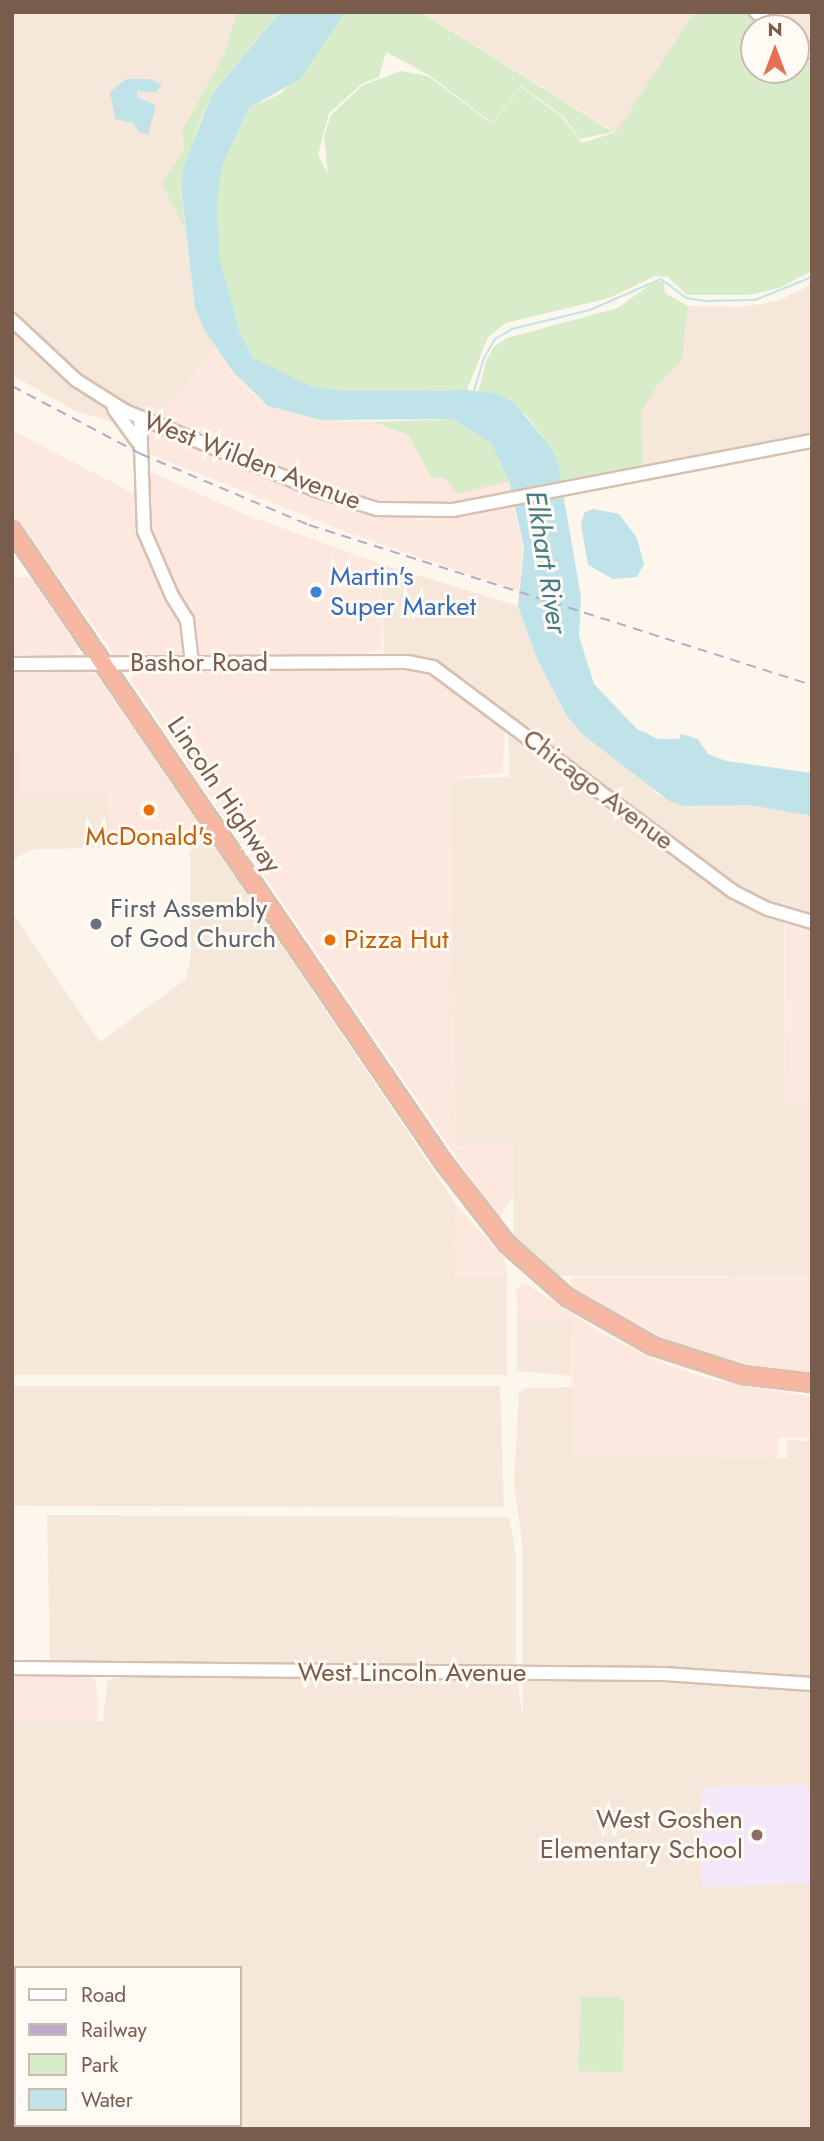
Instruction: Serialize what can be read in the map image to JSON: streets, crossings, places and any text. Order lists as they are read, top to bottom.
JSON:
{
  "streets": {
    "highway": ["Lincoln Highway"],
    "street": [
      "West Wilden Avenue",
      "Bashor Road",
      "Chicago Avenue",
      "West Lincoln Avenue"
    ]
  },
  "crossings": [
    ["Bashor Road", "Chicago Avenue"],
    ["Bashor Road", "Lincoln Highway"]
  ],
  "water": ["Elkhart River"],
  "places": [
    "Martin's Super Market",
    "McDonald's",
    "First Assembly of God Church",
    "Pizza Hut",
    "West Goshen Elementary School"
  ],
  "legend": [
    "Road",
    "Railway",
    "Park",
    "Water"
  ],
  "north": "top"
}
